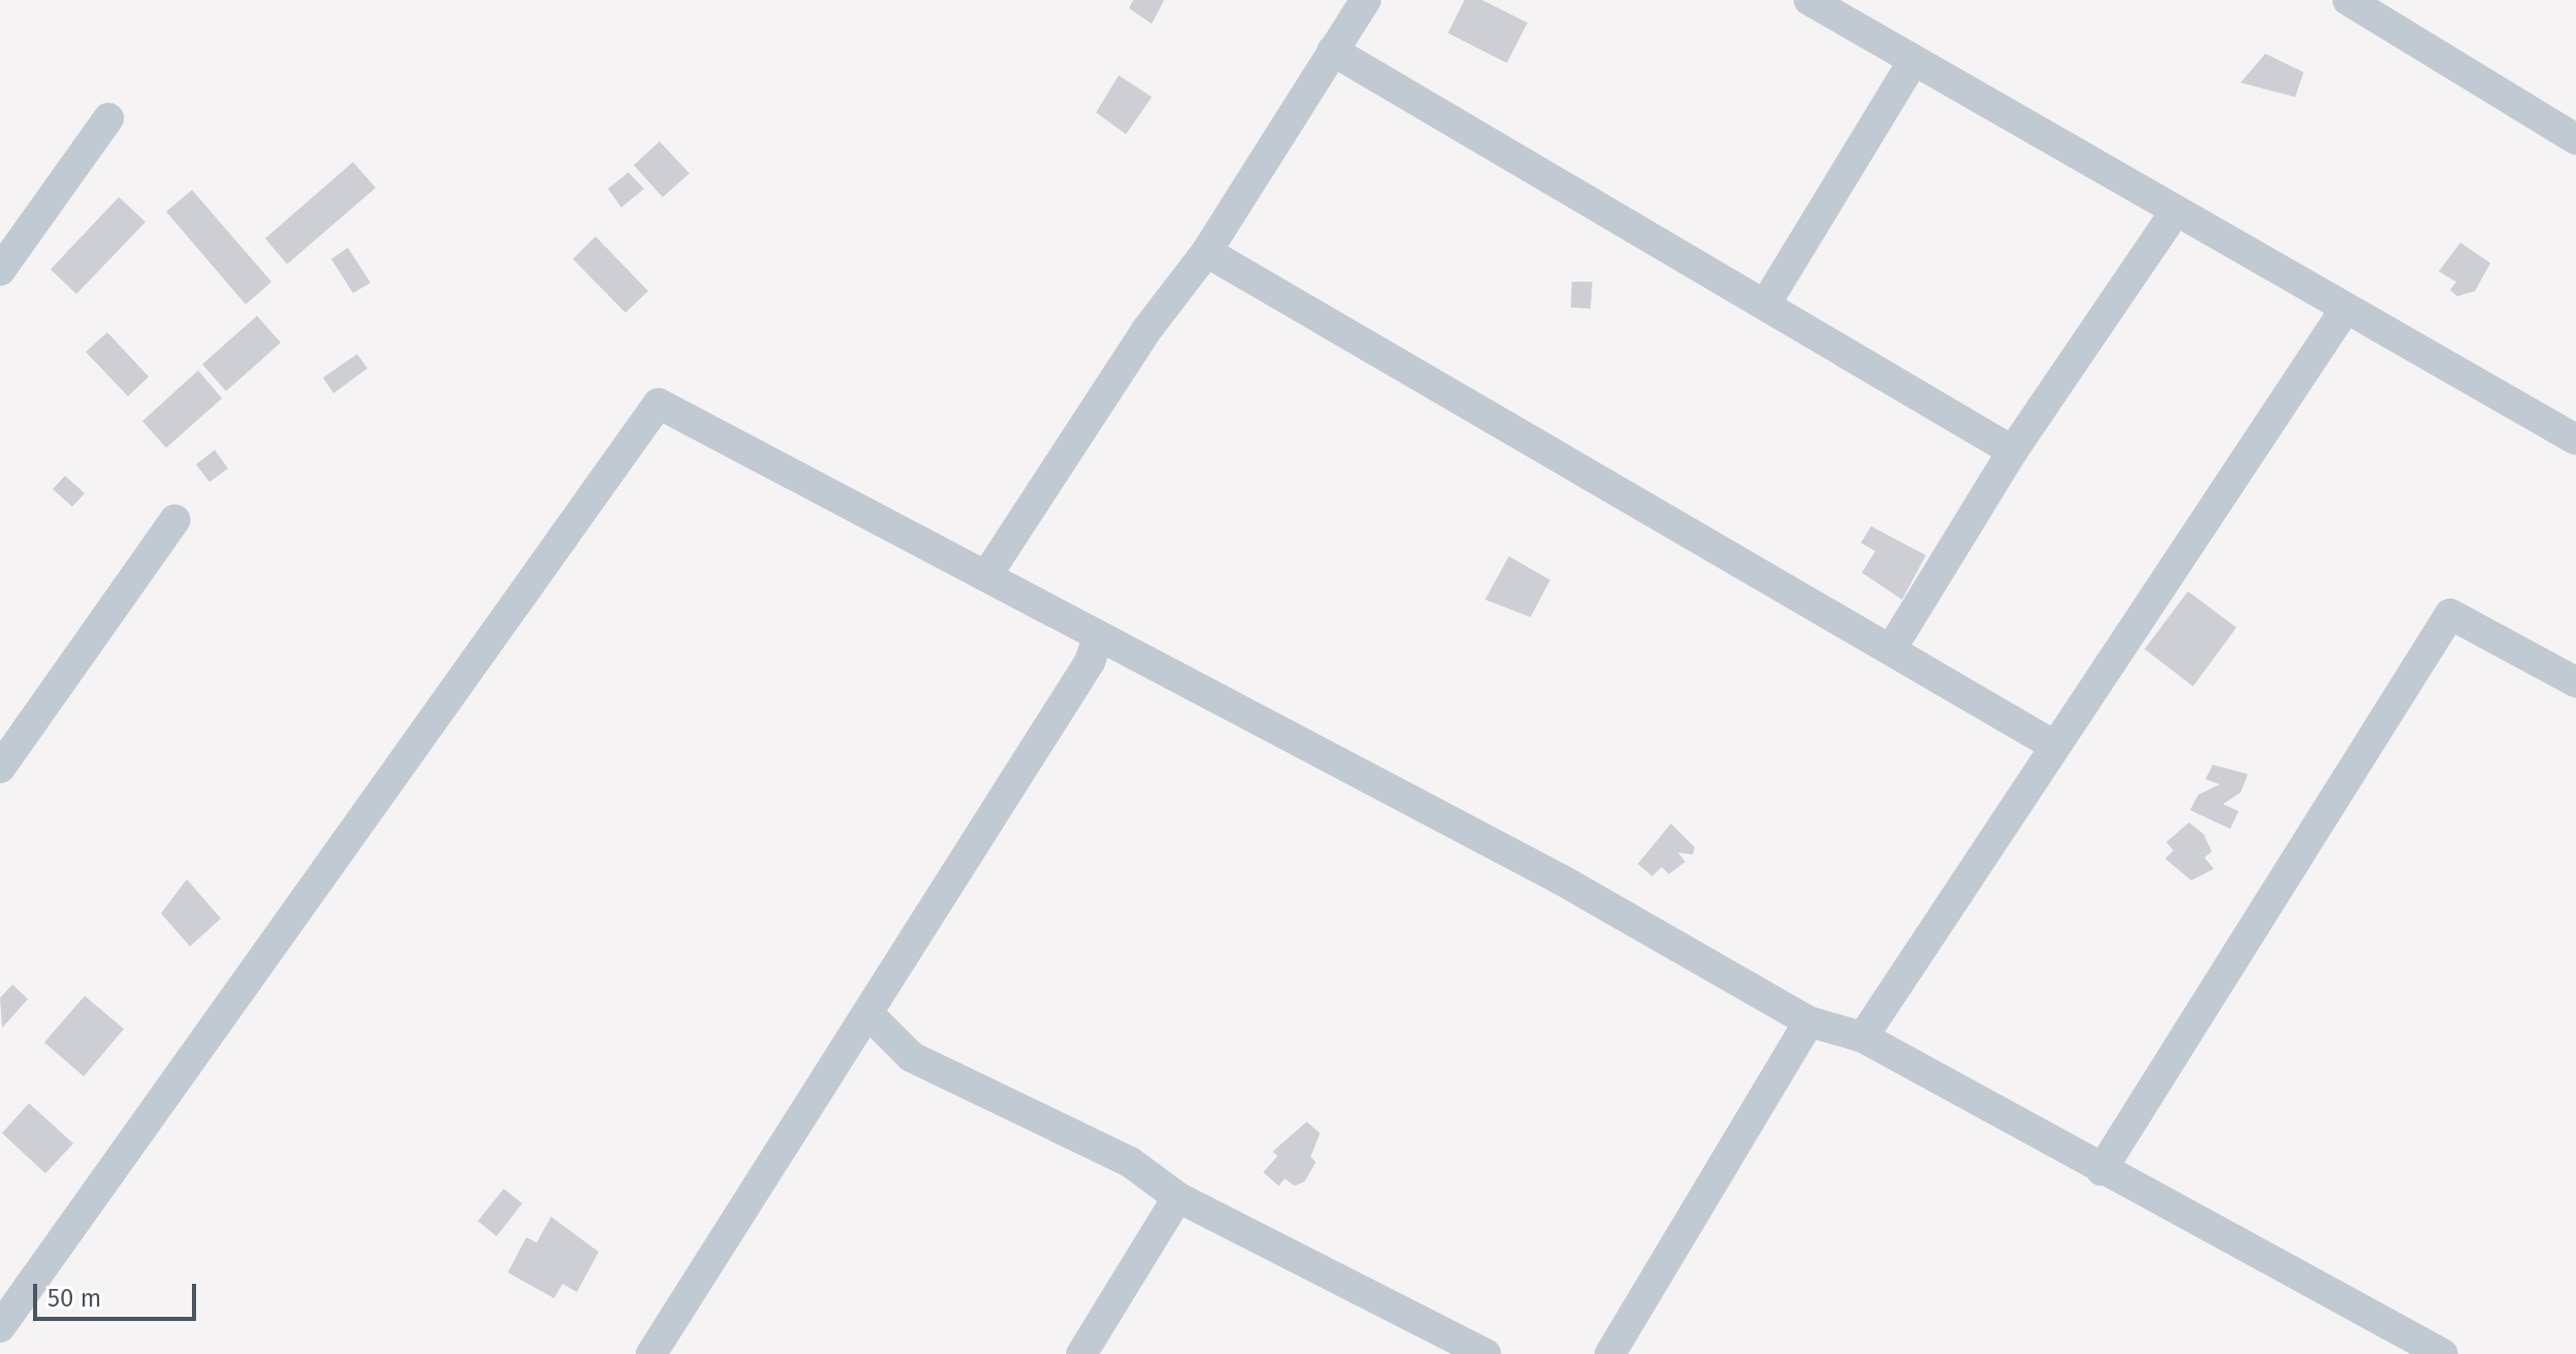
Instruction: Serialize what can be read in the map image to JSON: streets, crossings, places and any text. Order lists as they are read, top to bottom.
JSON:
{
  "scale_bar": "50 m"
}
